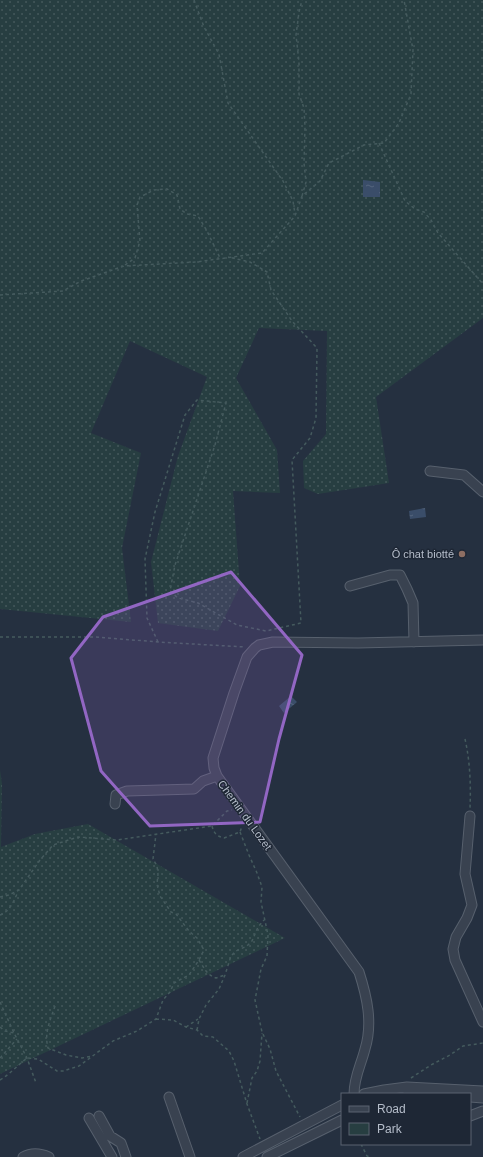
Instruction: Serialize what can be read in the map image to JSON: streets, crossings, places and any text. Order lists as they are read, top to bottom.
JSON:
{
  "streets": {
    "street": ["Chemin du Lozet"]
  },
  "places": ["Ô chat biotté"],
  "legend": ["Road", "Park"]
}
